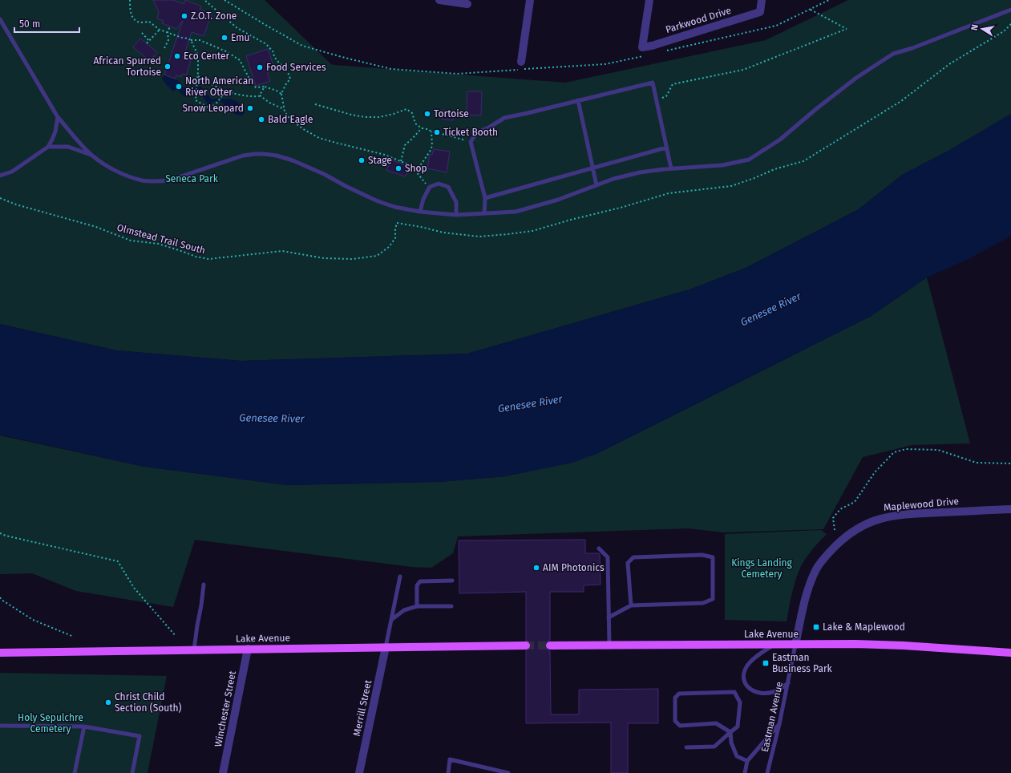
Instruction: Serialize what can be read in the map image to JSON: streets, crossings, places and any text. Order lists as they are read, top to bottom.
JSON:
{
  "streets": {
    "main road": ["Lake Avenue"],
    "street": [
      "Parkwood Drive",
      "Maplewood Drive",
      "Merrill Street",
      "Winchester Street"
    ],
    "lane": ["Eastman Avenue"],
    "path": ["Olmstead Trail South"]
  },
  "crossings": [
    ["Maplewood Drive", "Lake Avenue"],
    ["Maplewood Drive", "Eastman Avenue"],
    ["Lake Avenue", "Merrill Street"],
    ["Lake Avenue", "Winchester Street"],
    ["Lake Avenue", "Eastman Avenue"]
  ],
  "water": ["Genesee River"],
  "parks": ["Seneca Park", "Kings Landing Cemetery", "Holy Sepulchre Cemetery"],
  "places": {
    "other": [
      "Z.O.T. Zone",
      "Emu",
      "Eco Center",
      "African Spurred Tortoise",
      "Food Services",
      "North American River Otter",
      "Snow Leopard",
      "Tortoise",
      "Bald Eagle",
      "Ticket Booth",
      "Stage",
      "Shop",
      "AIM Photonics",
      "Christ Child Section (South)"
    ],
    "transit": ["Lake & Maplewood", "Eastman Business Park"]
  },
  "scale_bar": "50 m",
  "north": "left"
}
